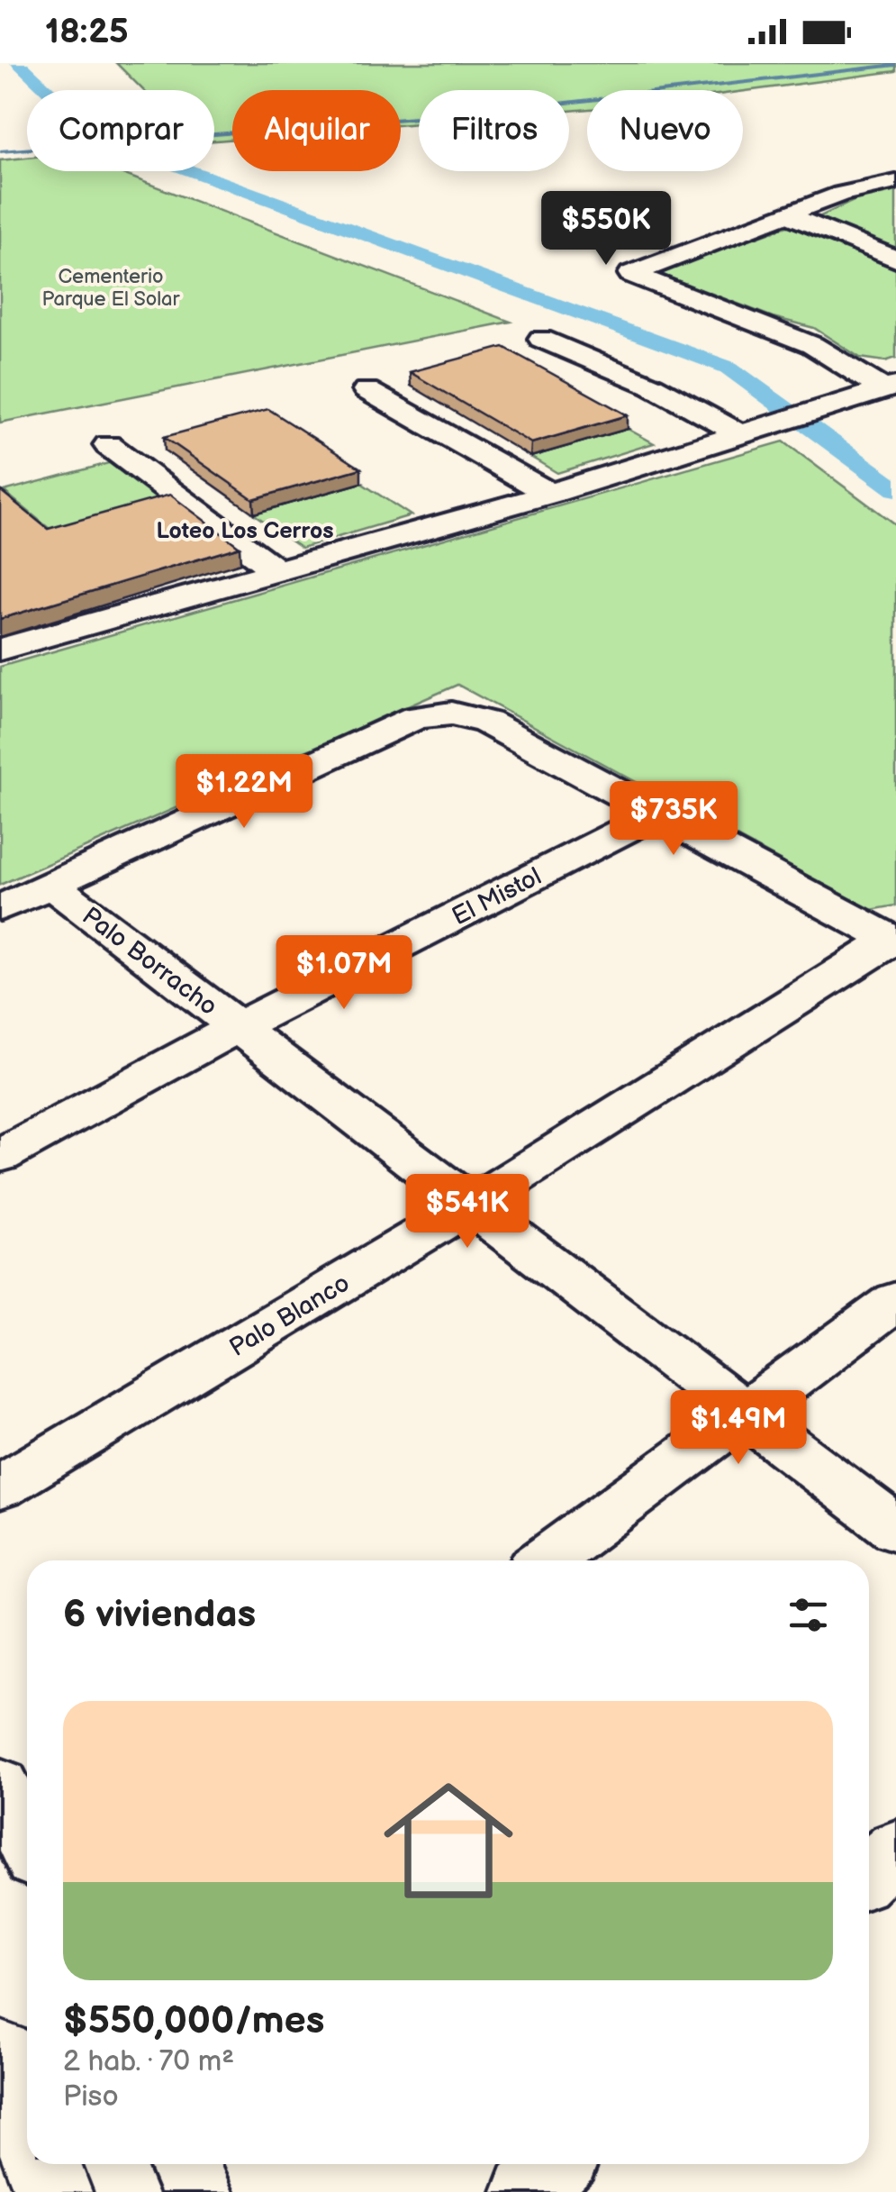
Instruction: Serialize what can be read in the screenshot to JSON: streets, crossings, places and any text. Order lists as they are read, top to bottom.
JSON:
{
  "streets": {
    "street": ["El Mistol", "Palo Borracho", "Palo Blanco"]
  },
  "crossings": [
    ["El Mistol", "Palo Borracho"],
    ["Palo Borracho", "Palo Blanco"]
  ],
  "districts": ["Loteo Los Cerros"],
  "parks": ["Cementerio Parque El Solar"],
  "page": {
    "status": "18:25",
    "chip": [
      "Comprar",
      "Alquilar",
      "Filtros",
      "Nuevo"
    ],
    "price": [
      "$550K",
      "$1.22M",
      "$735K",
      "$1.07M",
      "$541K",
      "$1.49M"
    ],
    "heading": "6 viviendas",
    "list": [
      {
        "name": "$550,000/mes",
        "note": "2 hab. · 70 m² · Piso"
      }
    ]
  }
}
